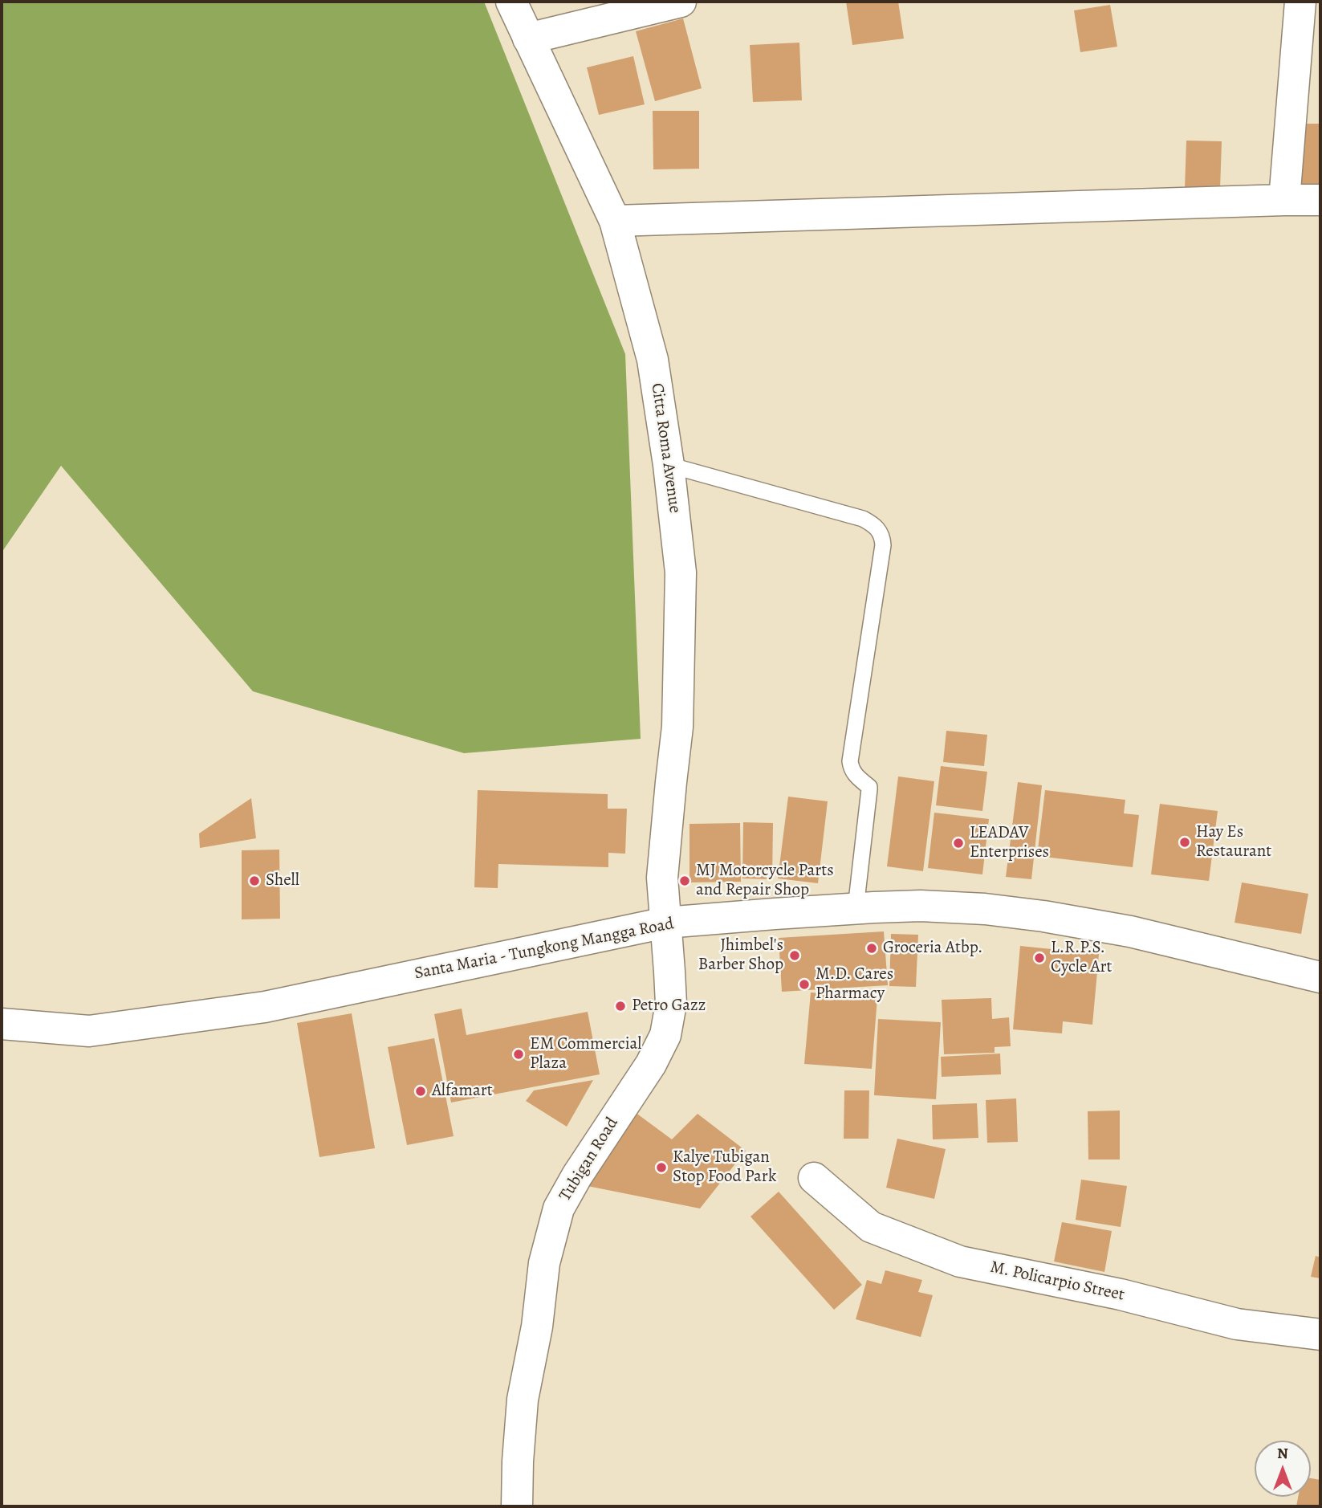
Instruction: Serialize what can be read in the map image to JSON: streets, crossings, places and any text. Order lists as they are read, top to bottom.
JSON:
{
  "streets": {
    "street": [
      "Citta Roma Avenue",
      "Santa Maria - Tungkong Mangga Road",
      "Tubigan Road",
      "M. Policarpio Street"
    ]
  },
  "crossings": [
    ["Citta Roma Avenue", "Santa Maria - Tungkong Mangga Road"],
    ["Citta Roma Avenue", "Tubigan Road"],
    ["Santa Maria - Tungkong Mangga Road", "Tubigan Road"]
  ],
  "places": [
    "Hay Es Restaurant",
    "LEADAV Enterprises",
    "Shell",
    "MJ Motorcycle Parts and Repair Shop",
    "Groceria Atbp.",
    "Jhimbel's Barber Shop",
    "L.R.P.S. Cycle Art",
    "M.D. Cares Pharmacy",
    "Petro Gazz",
    "EM Commercial Plaza",
    "Alfamart",
    "Kalye Tubigan Stop Food Park"
  ],
  "north": "top"
}
